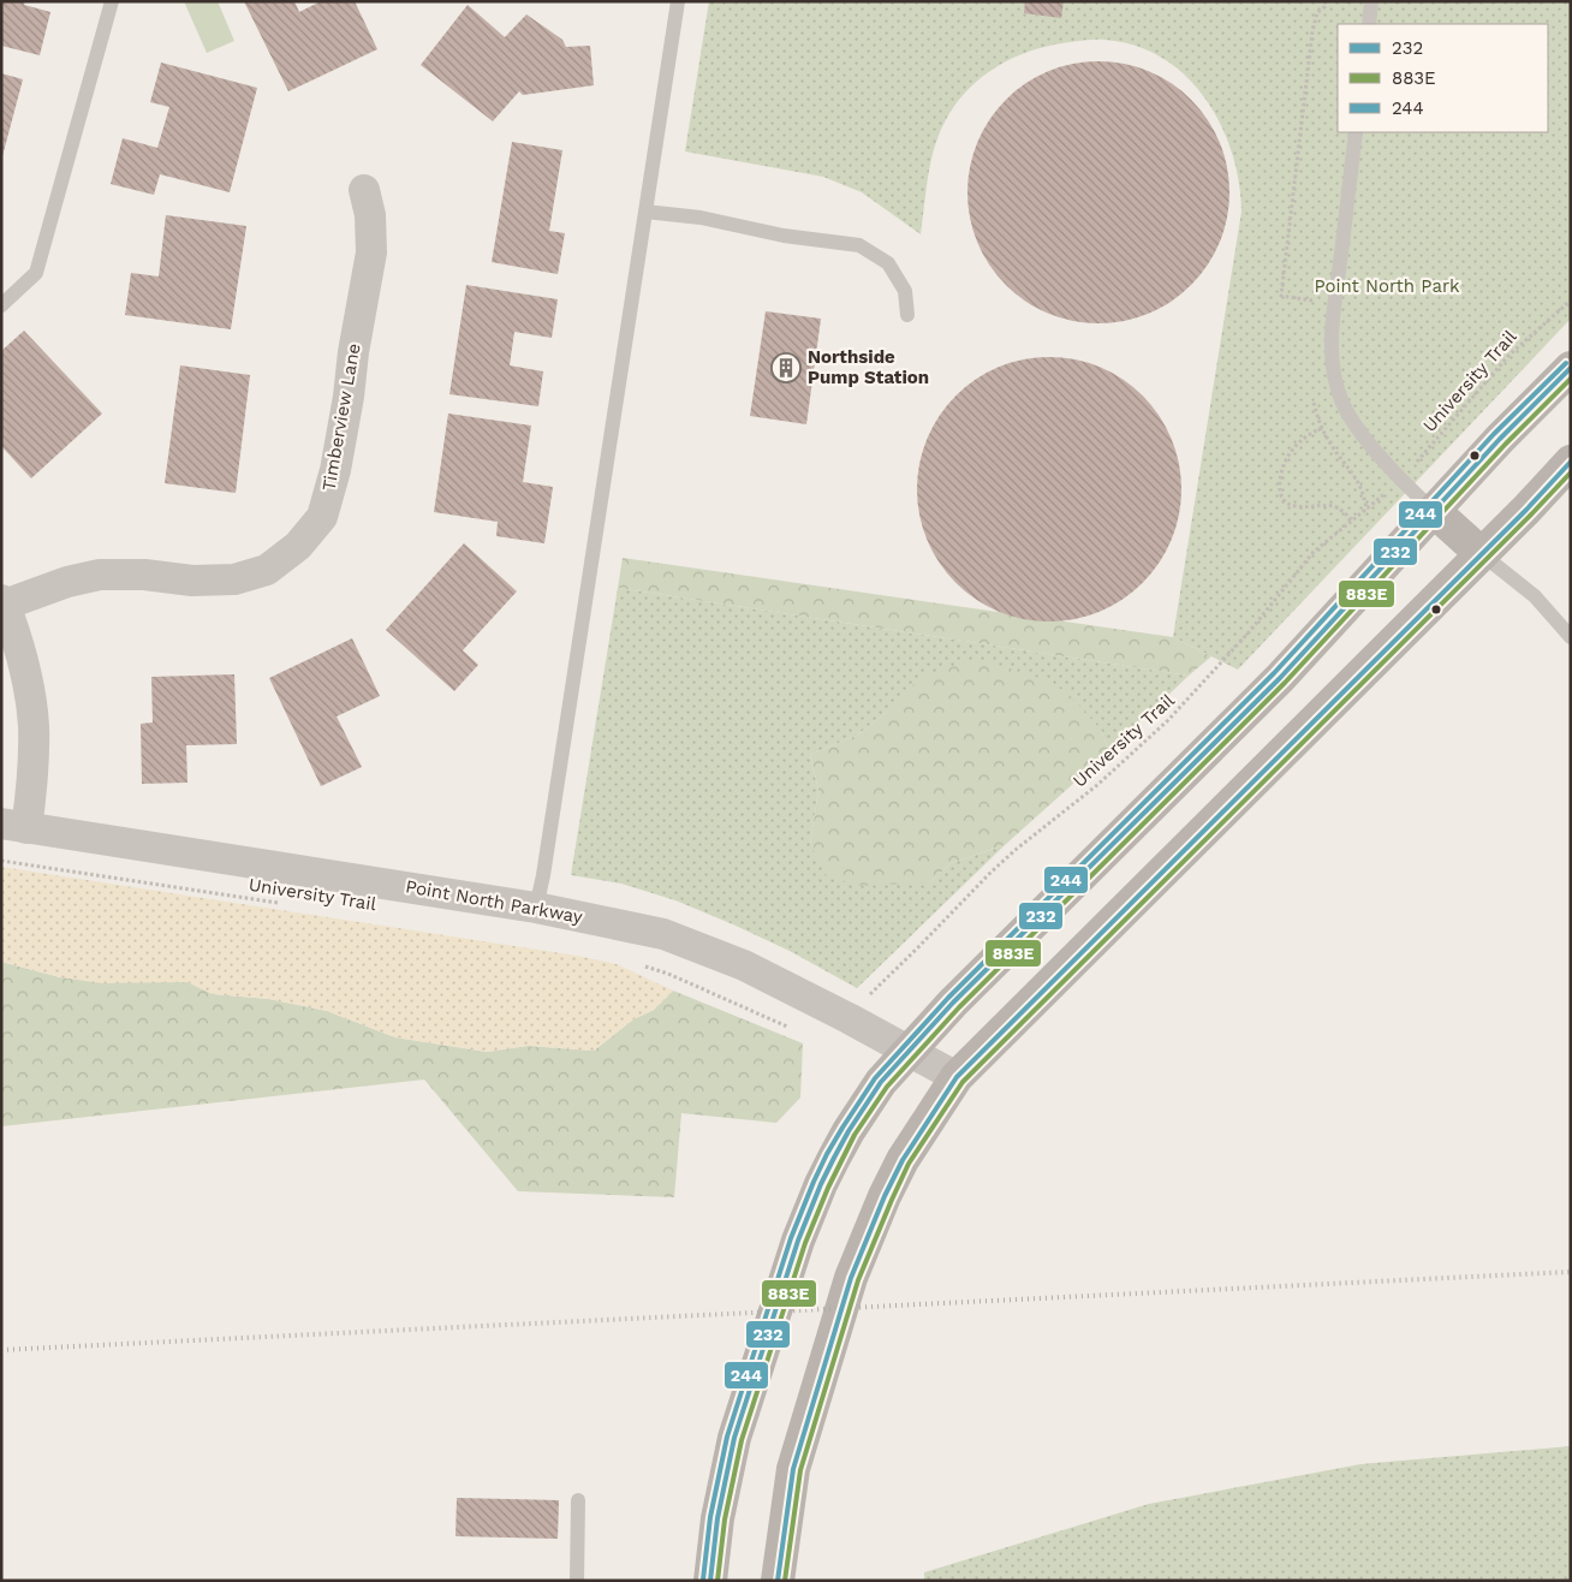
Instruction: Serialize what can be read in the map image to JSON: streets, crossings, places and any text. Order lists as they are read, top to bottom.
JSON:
{
  "streets": {
    "street": ["Timberview Lane", "Point North Parkway"],
    "path": ["University Trail"]
  },
  "parks": ["Point North Park"],
  "places": {
    "building": ["Northside Pump Station"]
  },
  "lines": ["transit line 244", "transit line 232", "transit line 883E"],
  "legend": ["232", "883E", "244"]
}
